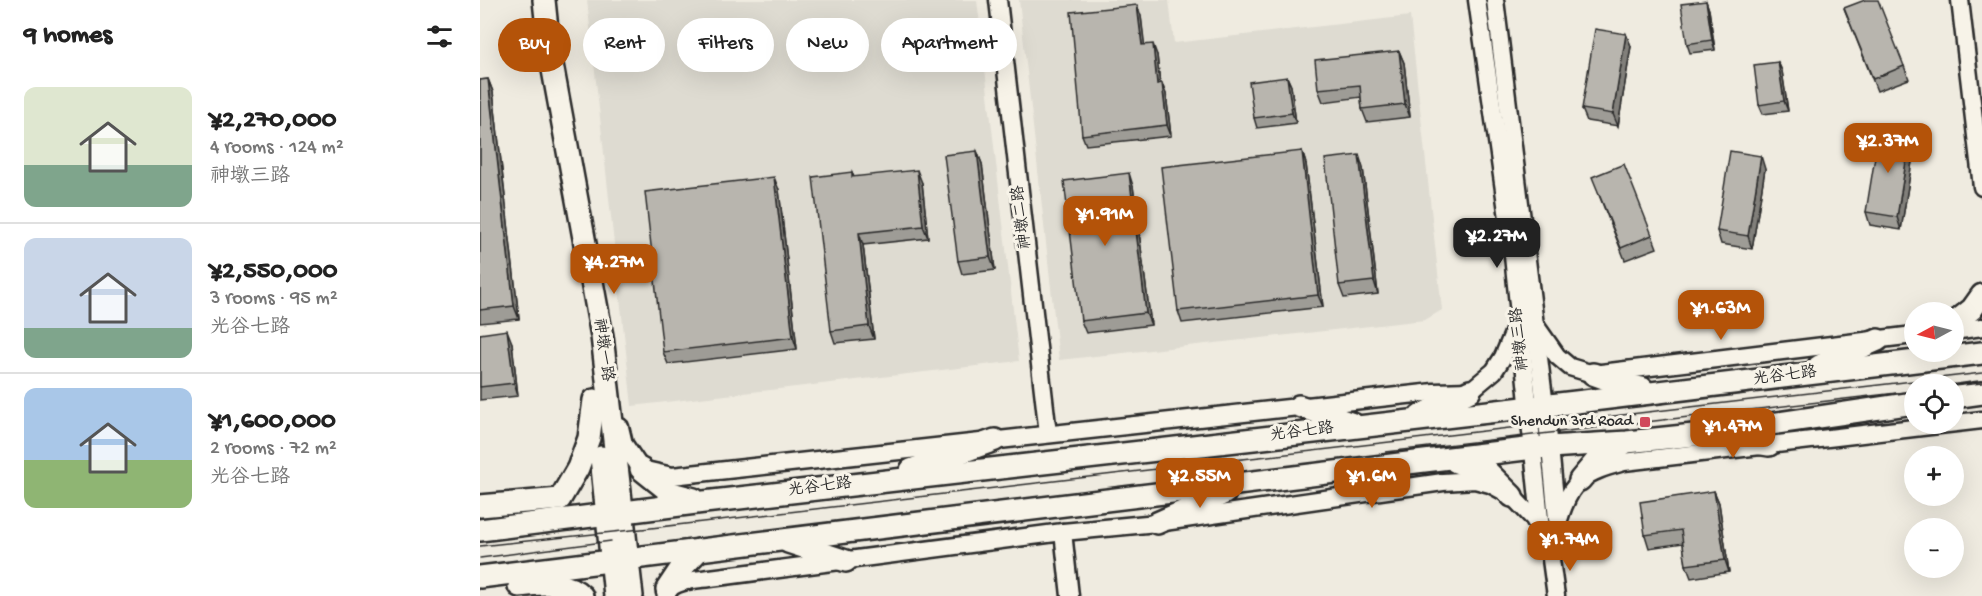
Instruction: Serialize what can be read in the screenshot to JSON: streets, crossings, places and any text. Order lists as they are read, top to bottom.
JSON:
{
  "streets": {
    "main road": ["神墩一路", "光谷七路"],
    "street": ["神墩二路", "神墩三路"]
  },
  "crossings": [
    ["神墩三路", "光谷七路"],
    ["神墩一路", "光谷七路"]
  ],
  "places": {
    "transit": ["Shendun 3rd Road"]
  },
  "north": "left",
  "page": {
    "heading": "9 homes",
    "chip": [
      "Buy",
      "Rent",
      "Filters",
      "New",
      "Apartment"
    ],
    "list": [
      {
        "name": "¥2,270,000",
        "note": "4 rooms · 124 m² · 神墩三路"
      },
      {
        "name": "¥2,550,000",
        "note": "3 rooms · 95 m² · 光谷七路"
      },
      {
        "name": "¥1,600,000",
        "note": "2 rooms · 72 m² · 光谷七路"
      }
    ],
    "price": [
      "¥2.37M",
      "¥1.91M",
      "¥2.27M",
      "¥4.27M",
      "¥1.63M",
      "¥1.47M",
      "¥2.55M",
      "¥1.6M",
      "¥1.74M"
    ],
    "map_buttons": ["+", "−"]
  }
}
